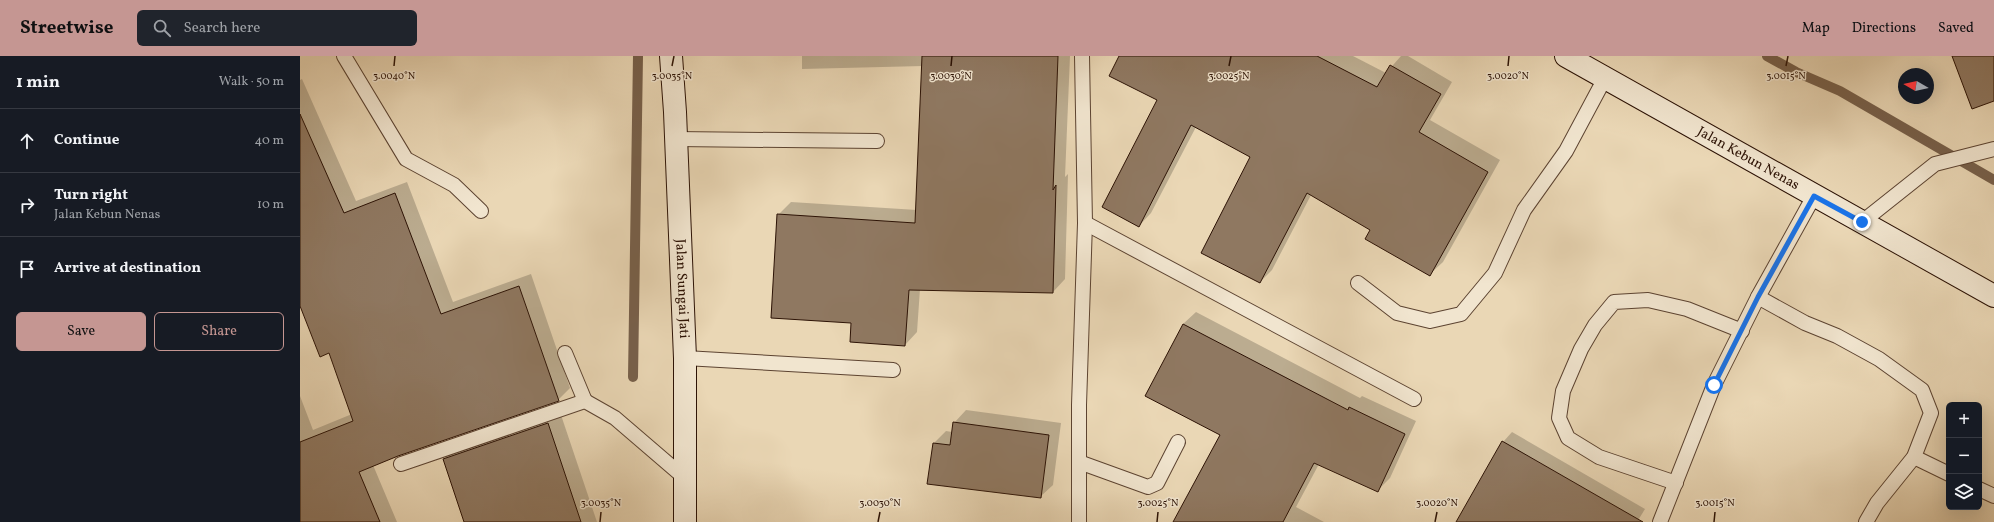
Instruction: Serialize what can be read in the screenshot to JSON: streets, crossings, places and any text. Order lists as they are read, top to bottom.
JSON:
{
  "streets": {
    "main road": ["Jalan Kebun Nenas", "Jalan Sungai Jati"]
  },
  "north": "left",
  "page": {
    "header": "Streetwise",
    "search": "Search here",
    "nav": ["Map", "Directions", "Saved"],
    "heading": ["1 min", "Walk · 50 m"],
    "list": [
      ["Continue", "40 m"],
      ["Turn right", "Jalan Kebun Nenas", "10 m"],
      "Arrive at destination"
    ],
    "buttons": ["Save", "Share"],
    "map_buttons": ["+", "−"]
  },
  "coordinates": [
    "3.0040°N",
    "3.0035°N",
    "3.0030°N",
    "3.0025°N",
    "3.0020°N",
    "3.0015°N"
  ]
}
